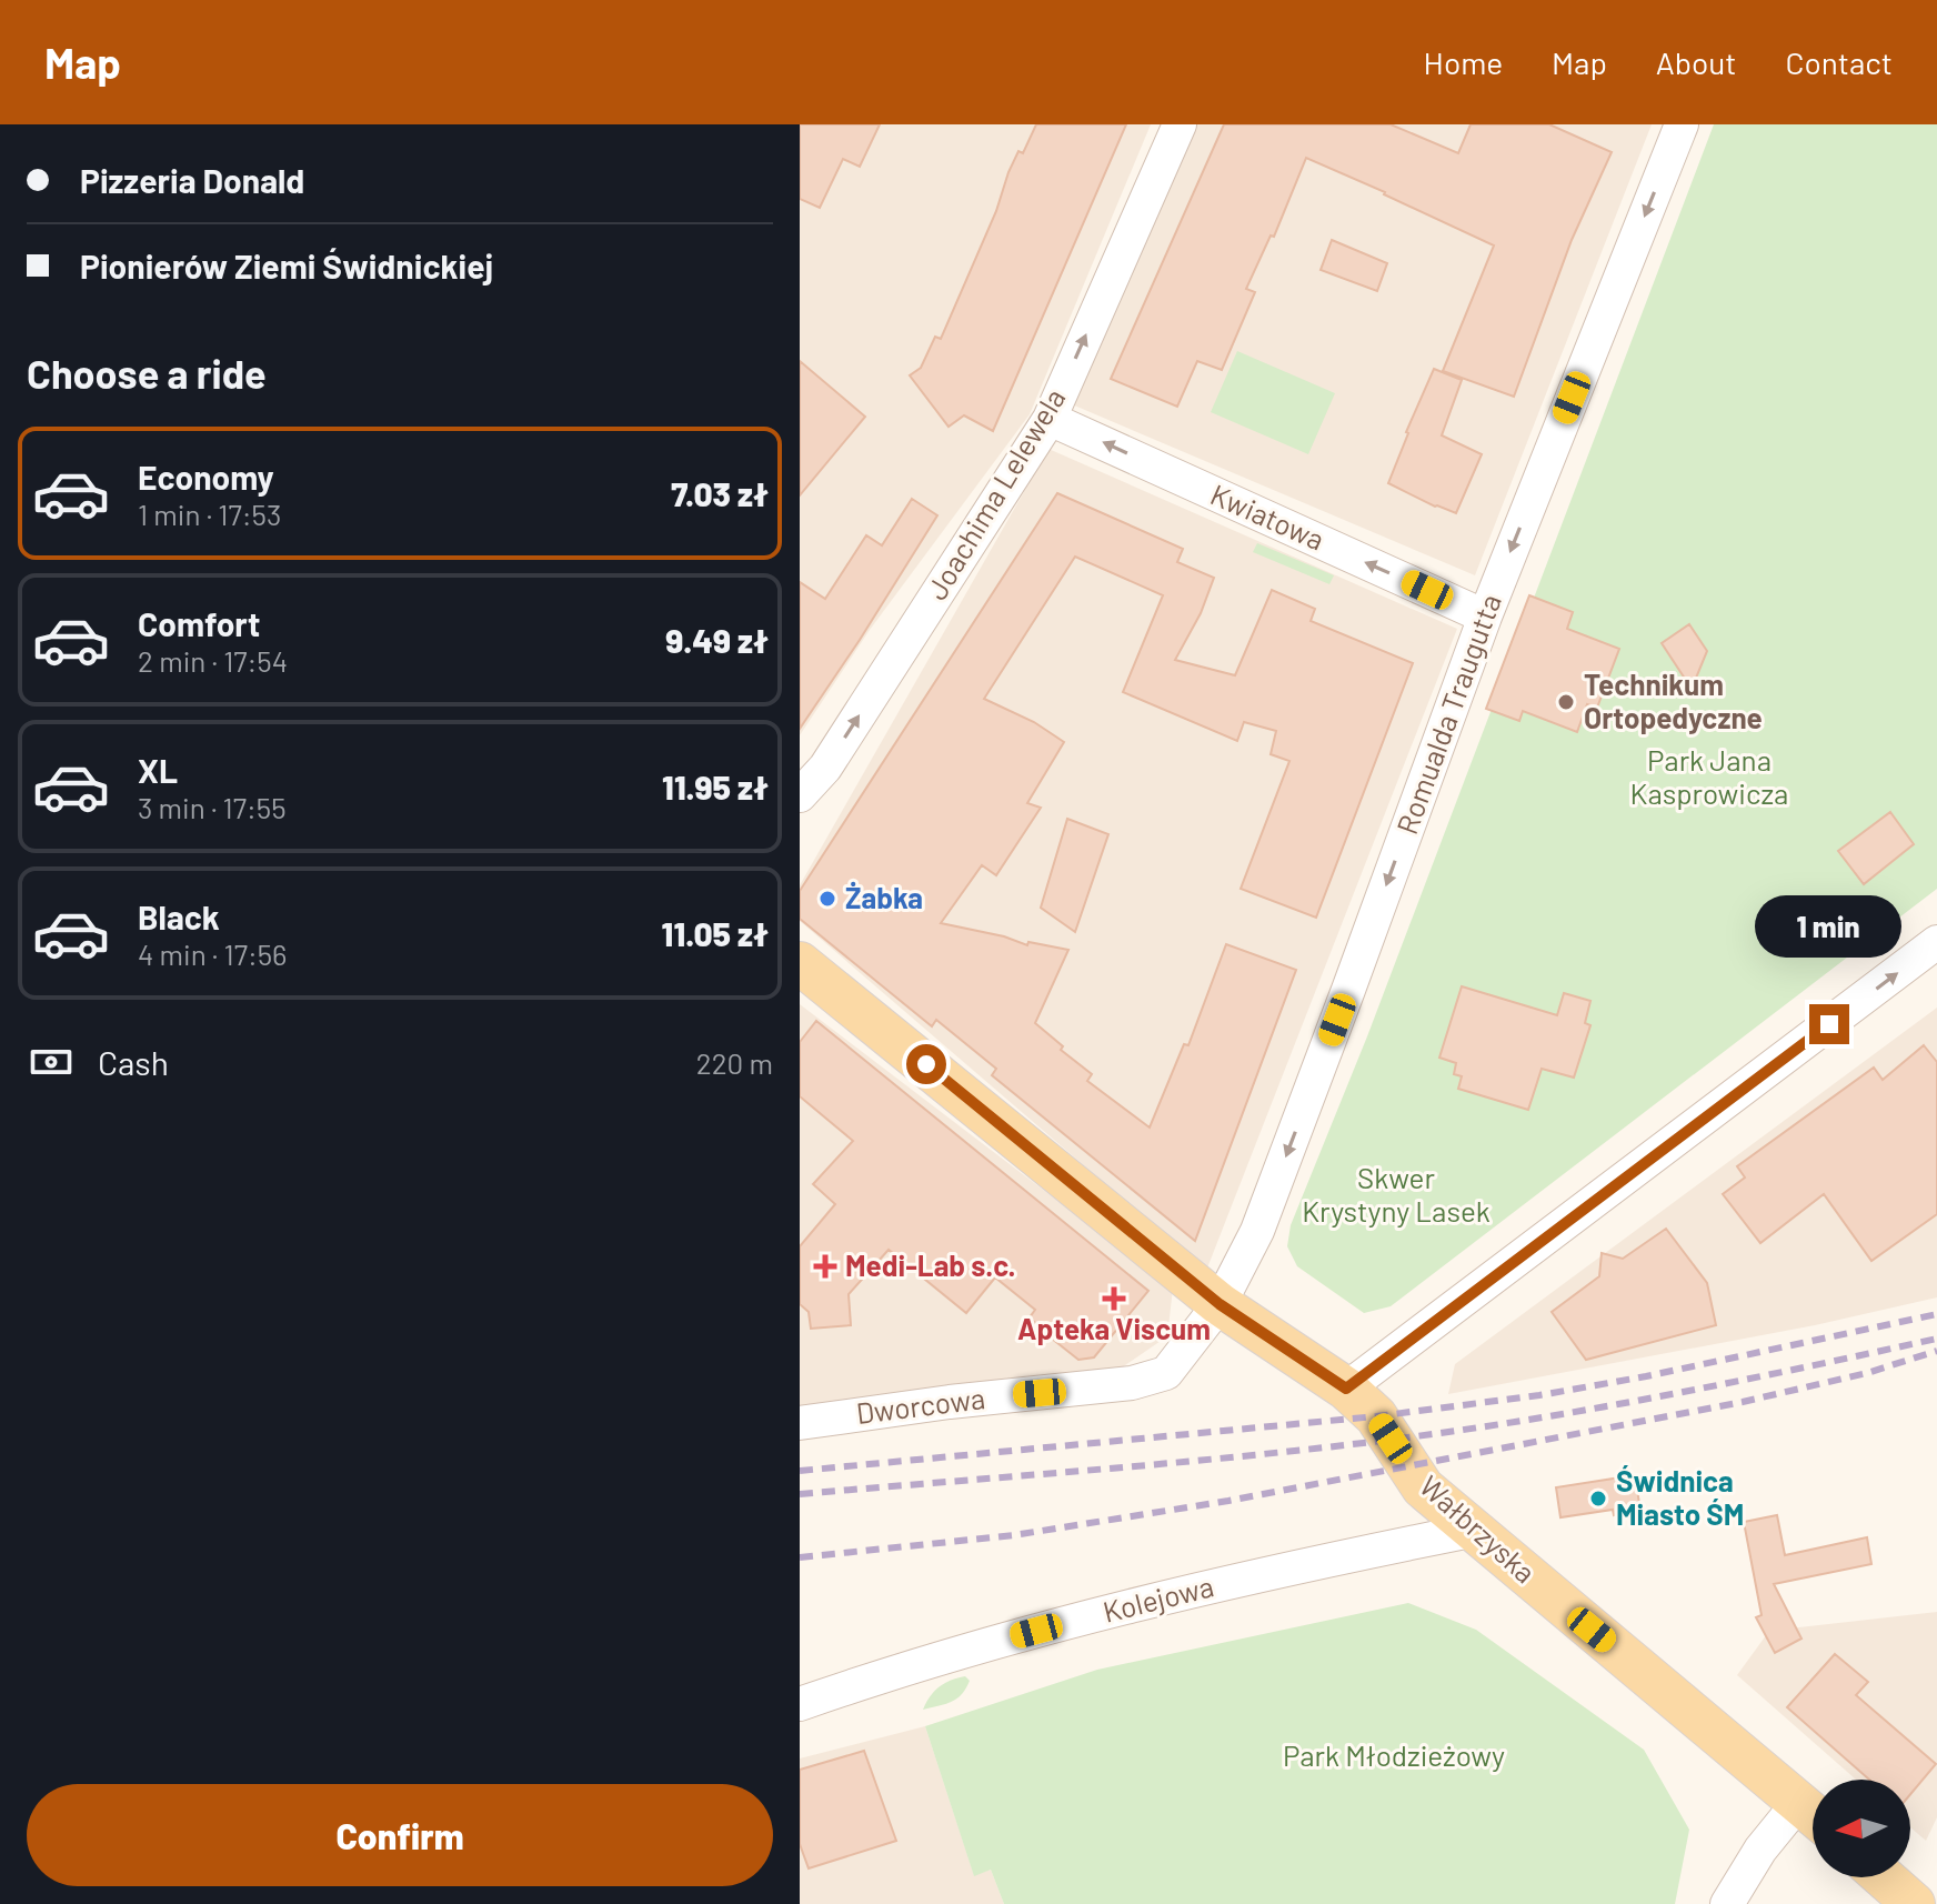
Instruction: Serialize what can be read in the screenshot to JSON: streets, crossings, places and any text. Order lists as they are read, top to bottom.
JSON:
{
  "streets": {
    "main road": ["Wałbrzyska"],
    "street": [
      "Joachima Lelewela",
      "Kwiatowa",
      "Romualda Traugutta",
      "Dworcowa",
      "Kolejowa"
    ]
  },
  "crossings": [
    ["Joachima Lelewela", "Kwiatowa"],
    ["Kwiatowa", "Romualda Traugutta"],
    ["Romualda Traugutta", "Dworcowa"],
    ["Romualda Traugutta", "Wałbrzyska"],
    ["Dworcowa", "Wałbrzyska"],
    ["Wałbrzyska", "Kolejowa"]
  ],
  "one_way": ["Joachima Lelewela", "Kwiatowa", "Romualda Traugutta"],
  "parks": ["Park Jana Kasprowicza", "Skwer Krystyny Lasek", "Park Młodzieżowy"],
  "places": {
    "other": ["Technikum Ortopedyczne", "Żabka", "Świdnica Miasto ŚM"],
    "health": ["Medi-Lab s.c.", "Apteka Viscum"]
  },
  "north": "left",
  "page": {
    "header": "Map",
    "nav": [
      "Home",
      "Map",
      "About",
      "Contact"
    ],
    "banner": ["Pizzeria Donald", "Pionierów Ziemi Świdnickiej"],
    "heading": "Choose a ride",
    "list": [
      {
        "name": "Economy",
        "note": "1 min · 17:53",
        "value": "7.03 zł"
      },
      {
        "name": "Comfort",
        "note": "2 min · 17:54",
        "value": "9.49 zł"
      },
      {
        "name": "XL",
        "note": "3 min · 17:55",
        "value": "11.95 zł"
      },
      {
        "name": "Black",
        "note": "4 min · 17:56",
        "value": "11.05 zł"
      }
    ],
    "bubble": "1 min",
    "pay": ["Cash", "220 m"],
    "buttons": "Confirm"
  }
}
